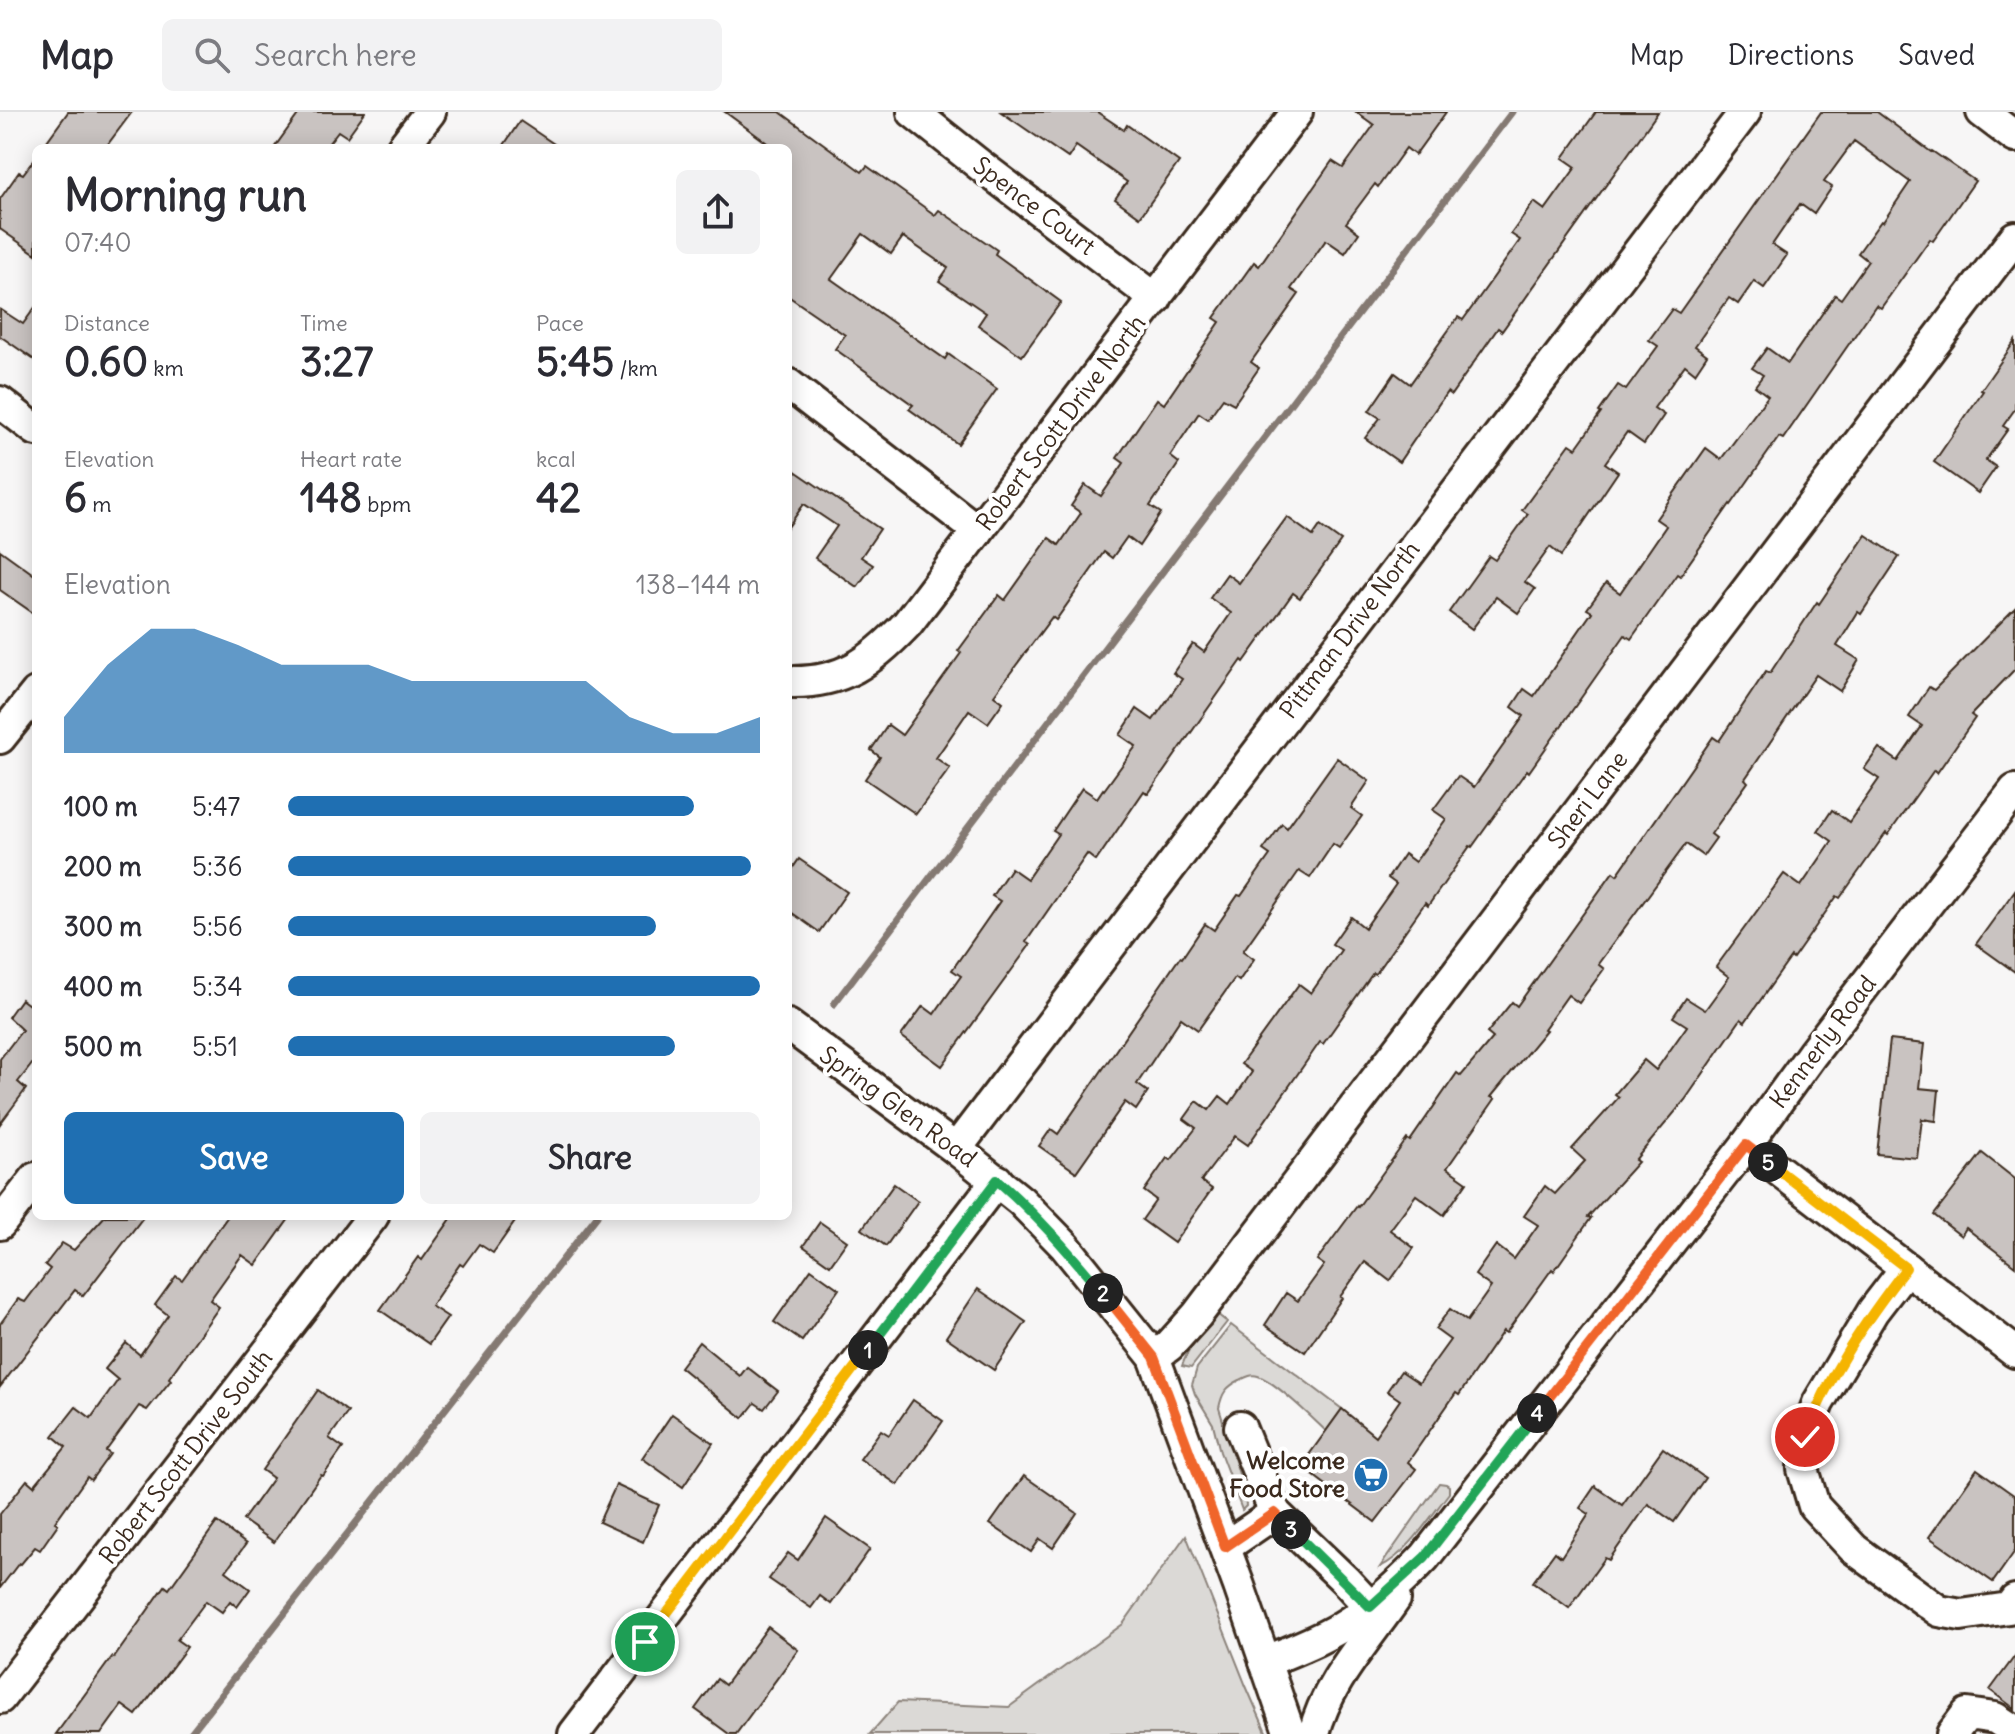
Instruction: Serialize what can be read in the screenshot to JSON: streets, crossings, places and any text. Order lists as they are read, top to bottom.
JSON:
{
  "streets": {
    "street": [
      "Spence Court",
      "Robert Scott Drive North",
      "Pittman Drive North",
      "Sheri Lane",
      "Kennerly Road",
      "Spring Glen Road",
      "Robert Scott Drive South"
    ]
  },
  "crossings": [
    ["Spence Court", "Robert Scott Drive North"],
    ["Pittman Drive North", "Spring Glen Road"],
    ["Sheri Lane", "Spring Glen Road"],
    ["Kennerly Road", "Spring Glen Road"]
  ],
  "places": {
    "supermarket": ["Welcome Food Store"]
  },
  "page": {
    "header": "Map",
    "search": "Search here",
    "nav": ["Map", "Directions", "Saved"],
    "heading": ["Morning run", "07:40"],
    "stats": [
      ["Distance", "0.60 km"],
      ["Time", "3:27"],
      ["Pace", "5:45 /km"],
      ["Elevation", "6 m"],
      ["Heart rate", "148 bpm"],
      ["kcal", "42"]
    ],
    "chart": ["Elevation", "138–144 m"],
    "list": [
      {
        "name": "100 m",
        "note": "5:47"
      },
      {
        "name": "200 m",
        "note": "5:36"
      },
      {
        "name": "300 m",
        "note": "5:56"
      },
      {
        "name": "400 m",
        "note": "5:34"
      },
      {
        "name": "500 m",
        "note": "5:51"
      }
    ],
    "buttons": ["Save", "Share"],
    "pins": [
      "5",
      "2",
      "1",
      "4",
      "3"
    ]
  }
}
